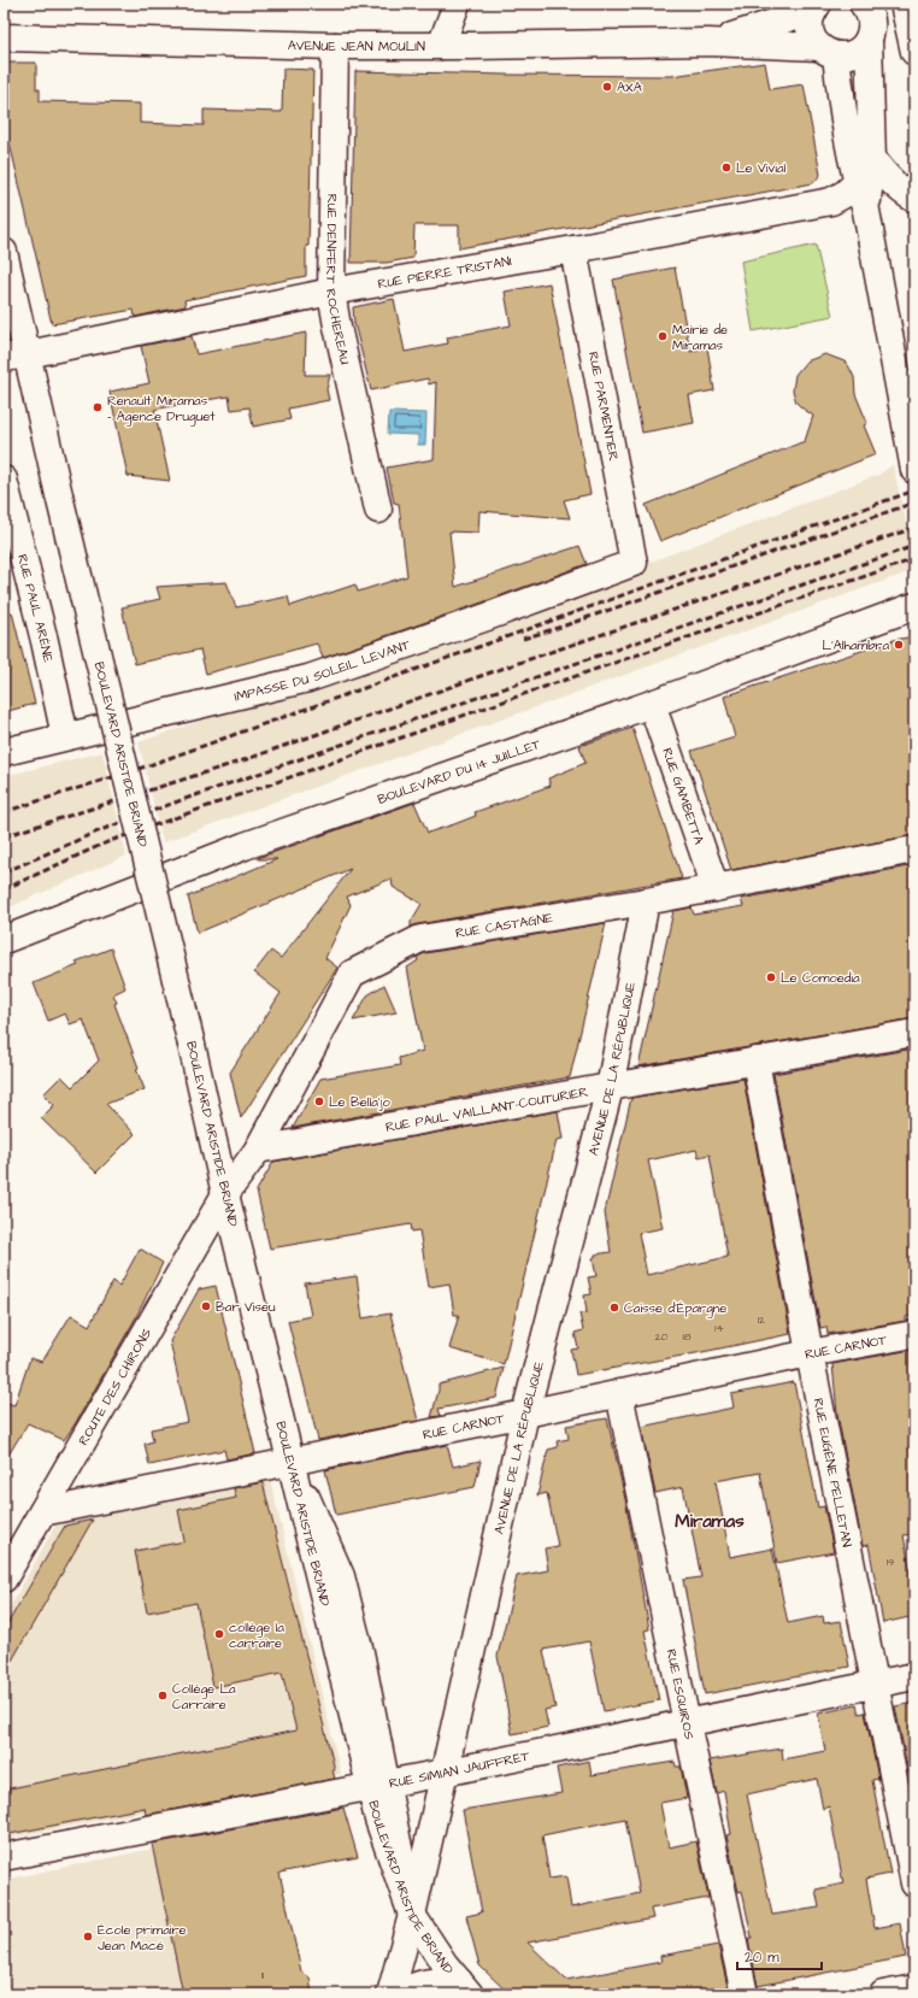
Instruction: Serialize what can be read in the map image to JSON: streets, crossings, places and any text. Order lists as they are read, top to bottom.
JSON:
{
  "streets": {
    "street": [
      "AVENUE JEAN MOULIN",
      "RUE PIERRE TRISTANI",
      "RUE DENFERT ROCHEREAU",
      "RUE PARMENTIER",
      "RUE PAUL ARÈNE",
      "IMPASSE DU SOLEIL LEVANT",
      "BOULEVARD ARISTIDE BRIAND",
      "BOULEVARD DU 14 JUILLET",
      "RUE GAMBETTA",
      "RUE CASTAGNE",
      "AVENUE DE LA RÉPUBLIQUE",
      "RUE PAUL VAILLANT-COUTURIER",
      "RUE CARNOT",
      "ROUTE DES CHIRONS",
      "RUE EUGÈNE PELLETAN",
      "RUE ESQUIROS",
      "RUE SIMIAN JAUFFRET"
    ]
  },
  "crossings": [
    ["AVENUE JEAN MOULIN", "RUE DENFERT ROCHEREAU"],
    ["RUE PIERRE TRISTANI", "RUE DENFERT ROCHEREAU"],
    ["RUE PIERRE TRISTANI", "RUE PARMENTIER"],
    ["RUE PIERRE TRISTANI", "BOULEVARD ARISTIDE BRIAND"],
    ["RUE PARMENTIER", "IMPASSE DU SOLEIL LEVANT"],
    ["RUE PAUL ARÈNE", "IMPASSE DU SOLEIL LEVANT"],
    ["BOULEVARD ARISTIDE BRIAND", "RUE CASTAGNE"],
    ["BOULEVARD ARISTIDE BRIAND", "AVENUE DE LA RÉPUBLIQUE"],
    ["BOULEVARD ARISTIDE BRIAND", "RUE CARNOT"],
    ["BOULEVARD ARISTIDE BRIAND", "ROUTE DES CHIRONS"],
    ["BOULEVARD ARISTIDE BRIAND", "RUE SIMIAN JAUFFRET"],
    ["BOULEVARD DU 14 JUILLET", "RUE GAMBETTA"],
    ["RUE GAMBETTA", "RUE CASTAGNE"],
    ["RUE CASTAGNE", "AVENUE DE LA RÉPUBLIQUE"],
    ["RUE CASTAGNE", "RUE PAUL VAILLANT-COUTURIER"],
    ["RUE CASTAGNE", "ROUTE DES CHIRONS"],
    ["AVENUE DE LA RÉPUBLIQUE", "RUE PAUL VAILLANT-COUTURIER"],
    ["AVENUE DE LA RÉPUBLIQUE", "RUE CARNOT"],
    ["AVENUE DE LA RÉPUBLIQUE", "RUE SIMIAN JAUFFRET"],
    ["RUE PAUL VAILLANT-COUTURIER", "RUE EUGÈNE PELLETAN"],
    ["RUE CARNOT", "ROUTE DES CHIRONS"],
    ["RUE CARNOT", "RUE EUGÈNE PELLETAN"],
    ["RUE CARNOT", "RUE ESQUIROS"],
    ["RUE EUGÈNE PELLETAN", "RUE SIMIAN JAUFFRET"],
    ["RUE ESQUIROS", "RUE SIMIAN JAUFFRET"]
  ],
  "districts": ["Miramas"],
  "places": [
    "AXA",
    "Le Vivial",
    "Mairie de Miramas",
    "Renault Miramas - Agence Druguet",
    "L'Alhambra",
    "Le Comoedia",
    "Le Bella'jo",
    "Bar Viseu",
    "Caisse d'Épargne",
    "collège la carraire",
    "Collège La Carraire",
    "École primaire Jean Macé"
  ],
  "house_numbers": [
    "12",
    "14",
    "20",
    "18",
    "19",
    "11"
  ],
  "scale_bar": "20 m"
}
